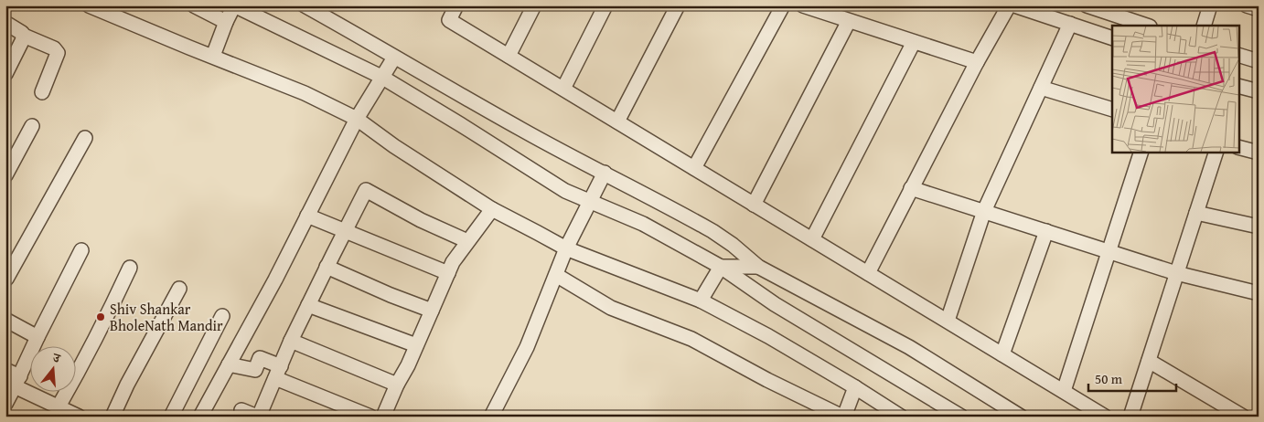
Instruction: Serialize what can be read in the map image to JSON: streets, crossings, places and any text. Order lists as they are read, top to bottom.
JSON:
{
  "places": ["Shiv Shankar BholeNath Mandir"],
  "scale_bar": "50 m",
  "north": "top"
}
